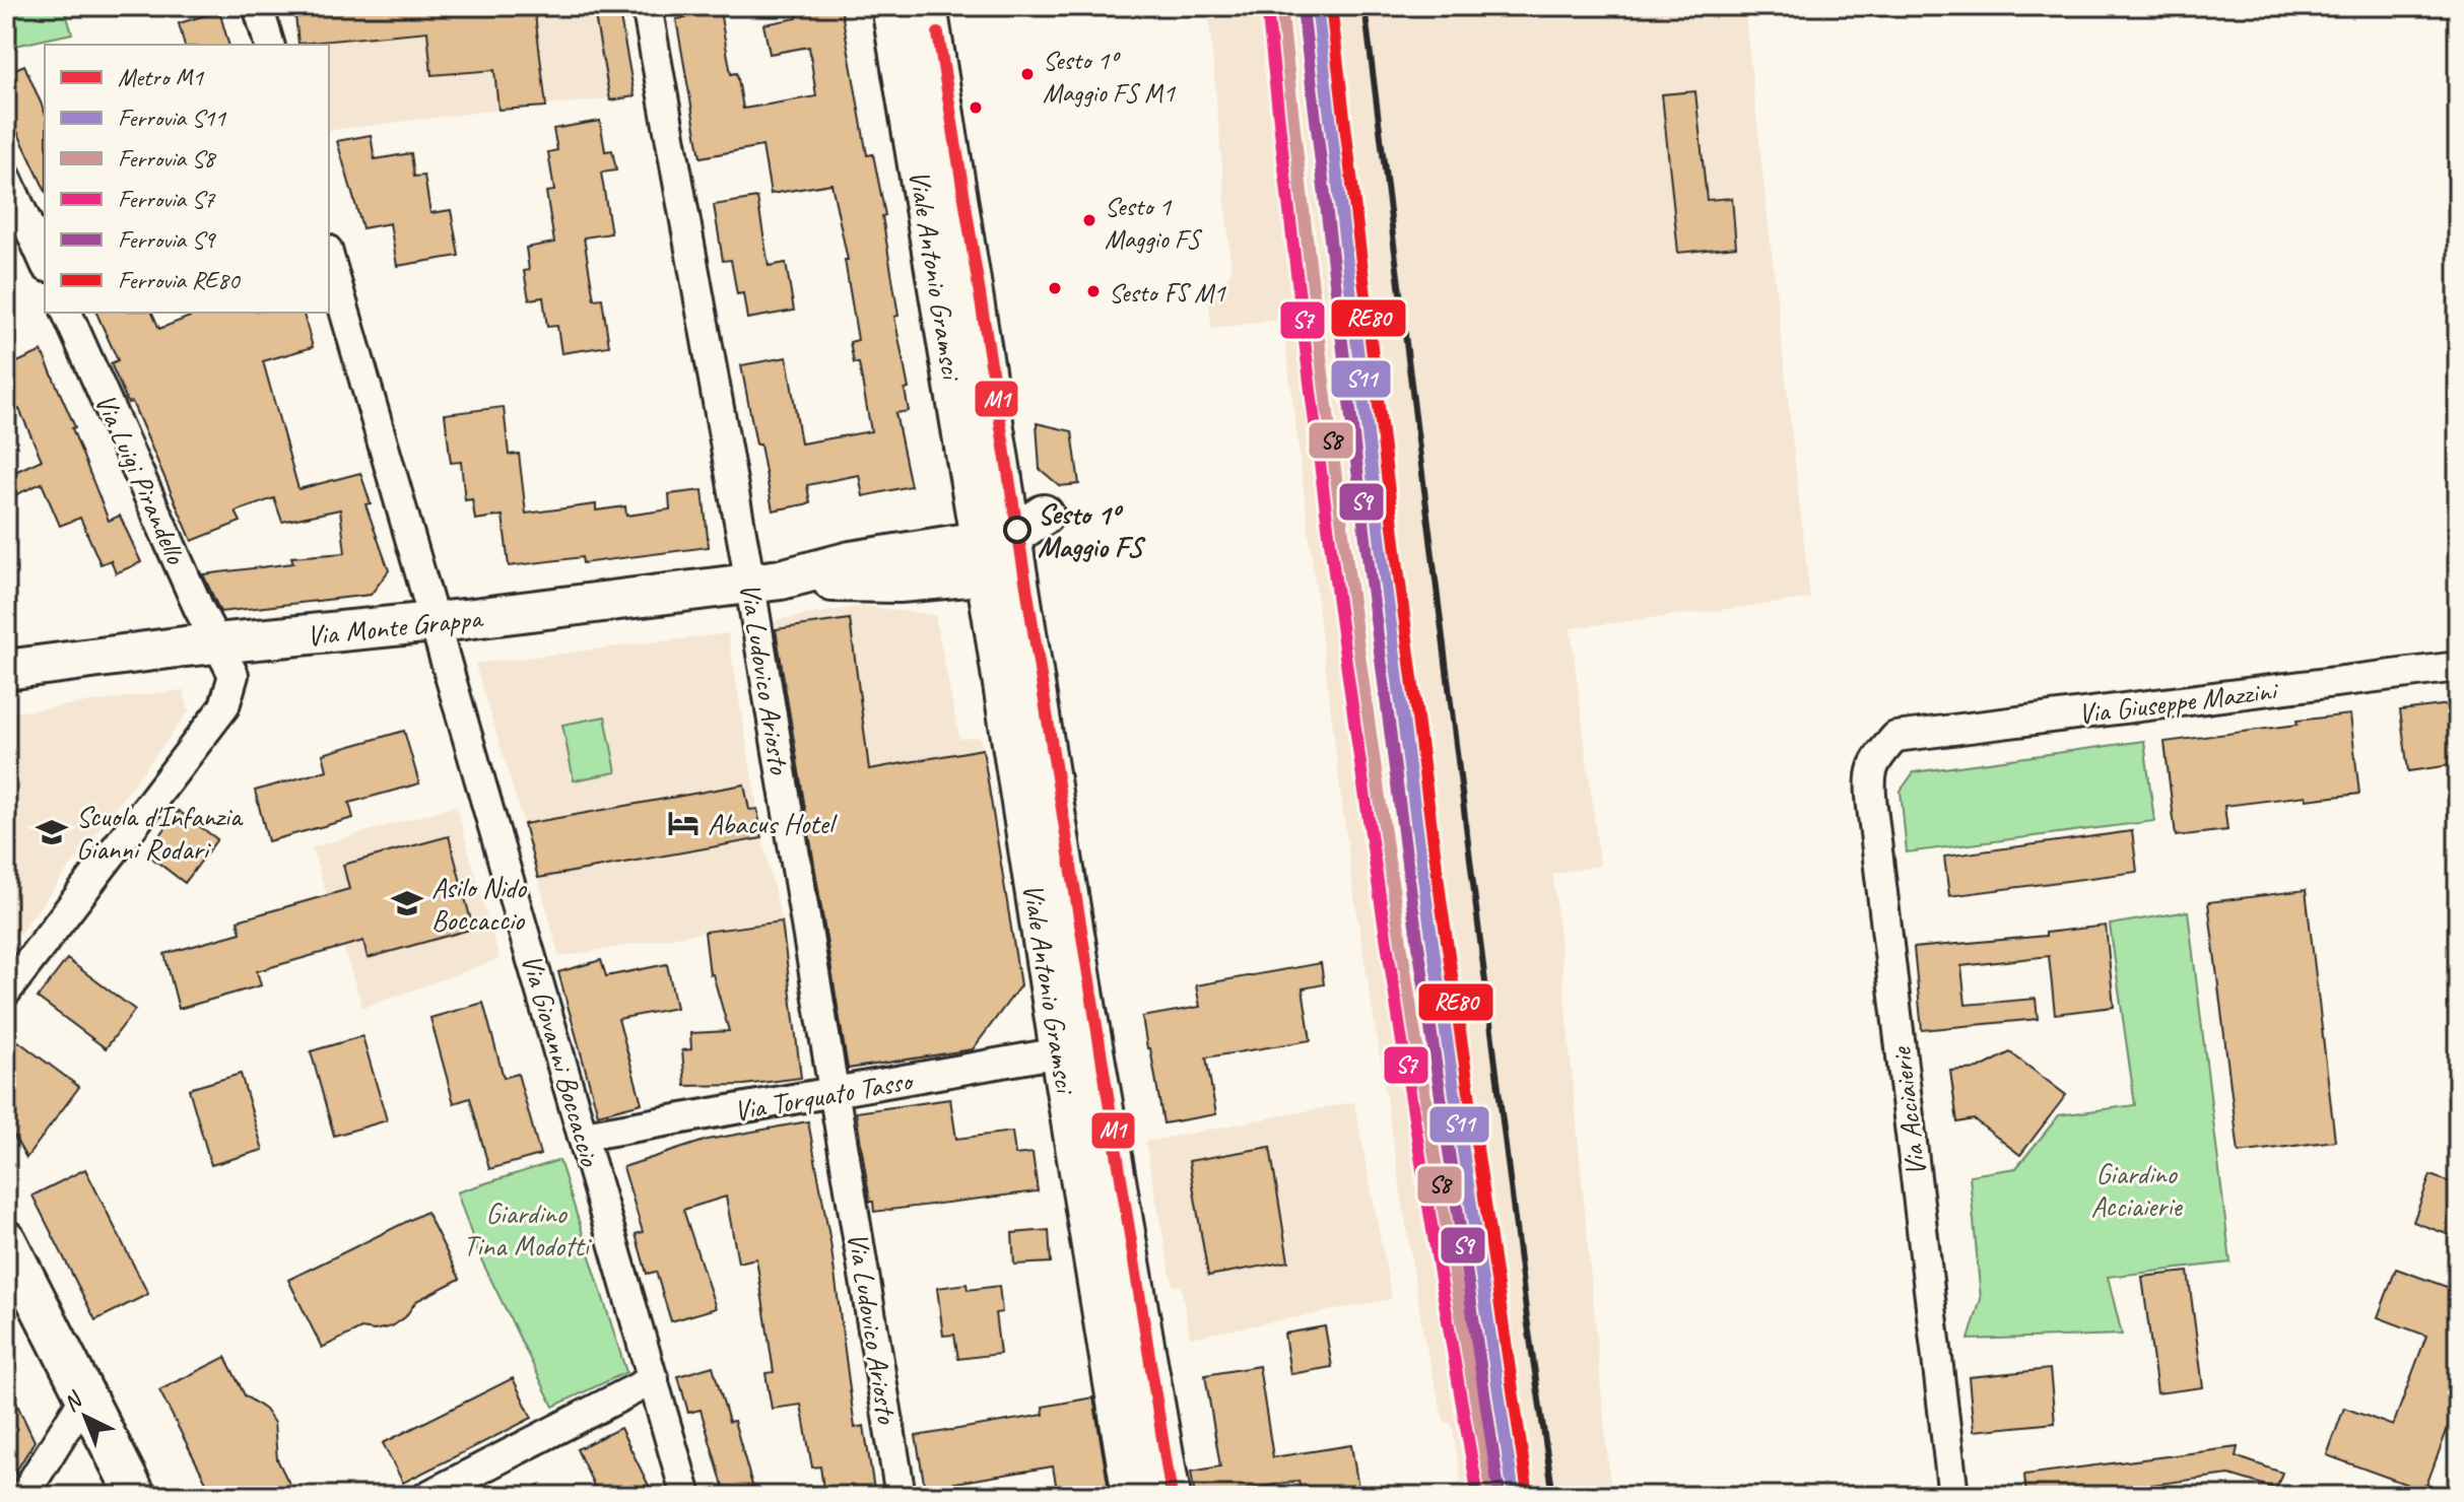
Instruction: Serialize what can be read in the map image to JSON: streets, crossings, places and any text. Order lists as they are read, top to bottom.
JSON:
{
  "streets": {
    "main road": ["Viale Antonio Gramsci", "Via Monte Grappa"],
    "street": [
      "Via Luigi Pirandello",
      "Via Ludovico Ariosto",
      "Via Giuseppe Mazzini",
      "Via Giovanni Boccaccio",
      "Via Torquato Tasso",
      "Via Acciaierie"
    ]
  },
  "crossings": [
    ["Viale Antonio Gramsci", "Via Monte Grappa"],
    ["Viale Antonio Gramsci", "Via Torquato Tasso"],
    ["Via Luigi Pirandello", "Via Monte Grappa"],
    ["Via Monte Grappa", "Via Ludovico Ariosto"],
    ["Via Monte Grappa", "Via Giovanni Boccaccio"],
    ["Via Ludovico Ariosto", "Via Torquato Tasso"],
    ["Via Giuseppe Mazzini", "Via Acciaierie"],
    ["Via Giovanni Boccaccio", "Via Torquato Tasso"]
  ],
  "parks": ["Giardino Acciaierie", "Giardino Tina Modotti"],
  "places": {
    "other": [
      "Sesto 1º Maggio FS M1",
      "Sesto 1 Maggio FS",
      "Sesto FS M1",
      "Sesto 1º Maggio FS"
    ],
    "hotel": ["Abacus Hotel"],
    "school or university": ["Scuola d'Infanzia Gianni Rodari", "Asilo Nido Boccaccio"]
  },
  "lines": [
    "rail line S11",
    "rail line S8",
    "rail line RE80",
    "rail line S7",
    "rail line S9",
    "metro line M1"
  ],
  "legend": [
    "Metro M1",
    "Ferrovia S11",
    "Ferrovia S8",
    "Ferrovia S7",
    "Ferrovia S9",
    "Ferrovia RE80"
  ],
  "north": "top left"
}
